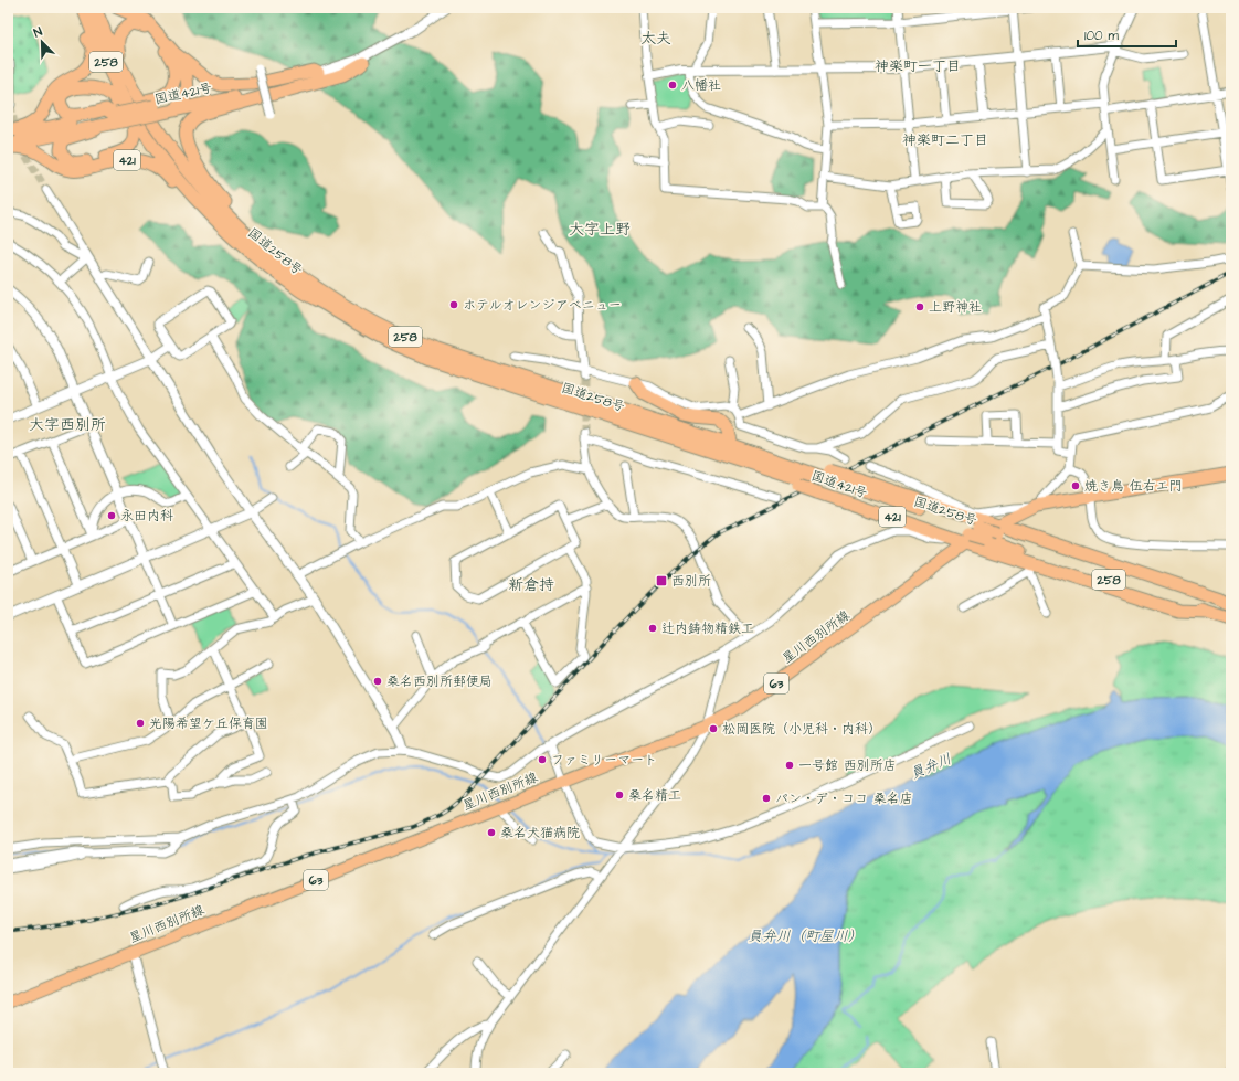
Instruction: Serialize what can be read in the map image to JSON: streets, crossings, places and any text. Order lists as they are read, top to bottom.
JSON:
{
  "streets": {
    "highway": [
      "258",
      "国道421号",
      "421",
      "国道258号"
    ],
    "main road": ["星川西別所線", "63"]
  },
  "crossings": [
    ["国道421号", "421"],
    ["国道421号", "国道258号"],
    ["421", "国道258号"],
    ["国道258号", "星川西別所線"]
  ],
  "districts": [
    "太夫",
    "神楽町一丁目",
    "神楽町二丁目",
    "大字上野",
    "大字西別所",
    "新倉持"
  ],
  "water": ["員弁川", "員弁川（町屋川）"],
  "places": {
    "other": [
      "八幡社",
      "ホテルオレンジアベニュー",
      "上野神社",
      "焼き鳥 伍右エ門",
      "永田内科",
      "辻内鋳物精鉄工",
      "桑名西別所郵便局",
      "光陽希望ケ丘保育園",
      "松岡医院（小児科・内科）",
      "ファミリーマート",
      "一号館 西別所店",
      "桑名精工",
      "パン・デ・ココ 桑名店",
      "桑名犬猫病院"
    ],
    "transit": ["西別所"]
  },
  "scale_bar": "100 m",
  "north": "top left"
}
